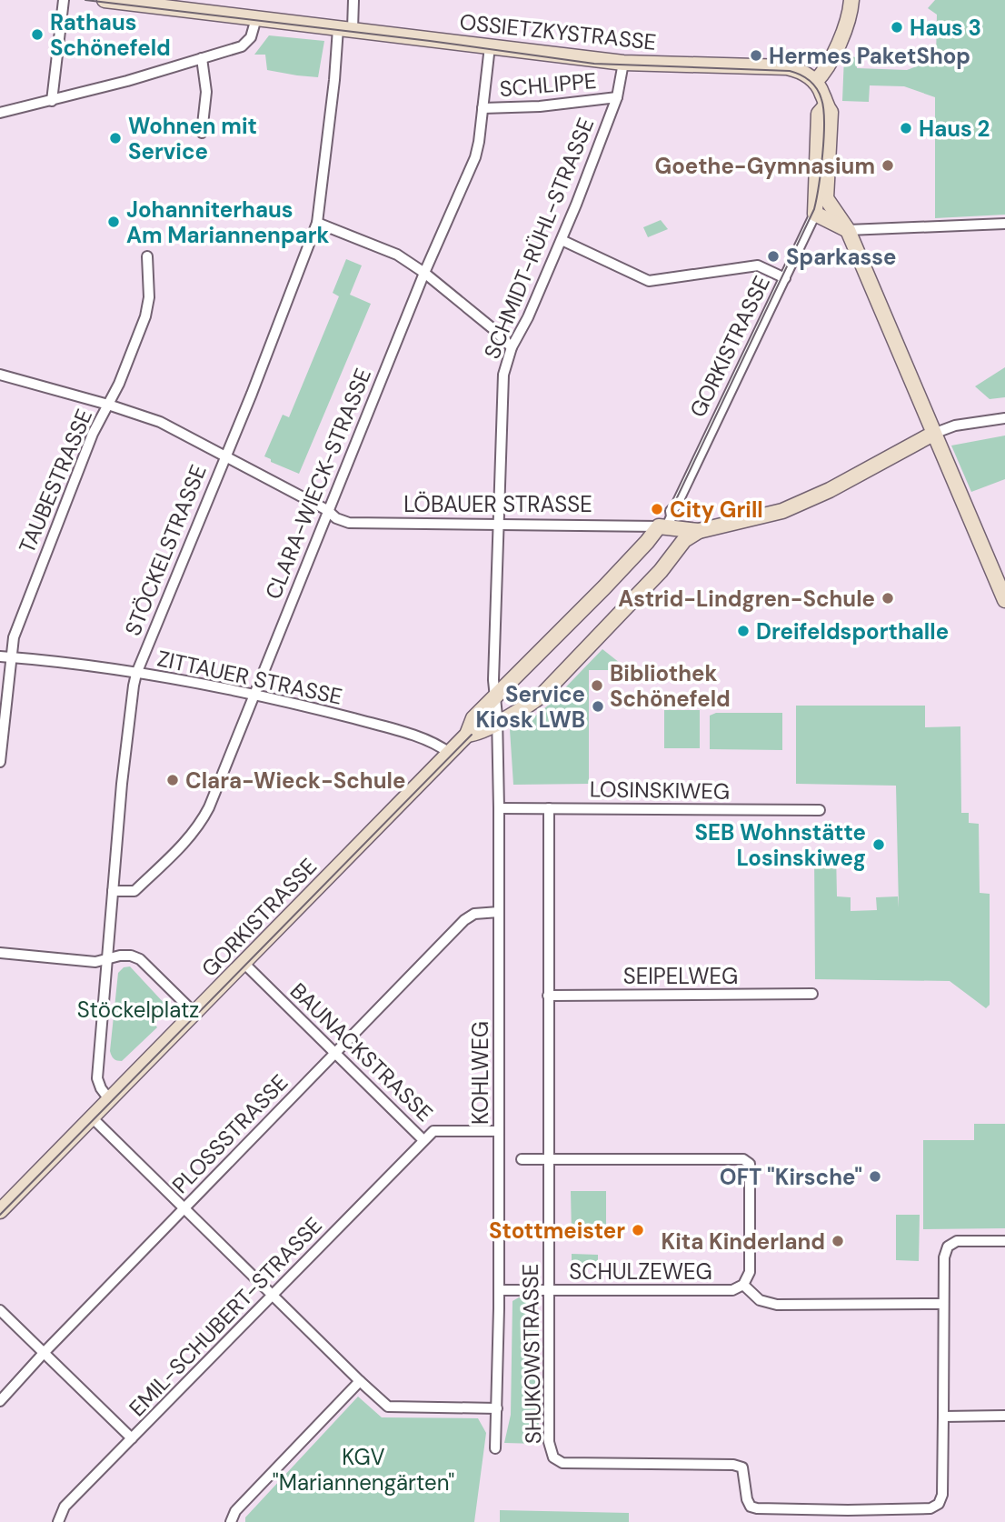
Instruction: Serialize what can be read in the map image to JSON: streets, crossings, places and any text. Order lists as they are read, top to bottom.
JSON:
{
  "streets": {
    "main road": ["OSSIETZKYSTRASSE", "GORKISTRASSE", "LÖBAUER STRASSE"],
    "street": [
      "SCHLIPPE",
      "SCHMIDT-RÜHL-STRASSE",
      "TAUBESTRASSE",
      "CLARA-WIECK-STRASSE",
      "STÖCKELSTRASSE",
      "ZITTAUER STRASSE",
      "LOSINSKIWEG",
      "SEIPELWEG",
      "BAUNACKSTRASSE",
      "KOHLWEG",
      "PLOSSSTRASSE",
      "SCHULZEWEG",
      "EMIL-SCHUBERT-STRASSE",
      "SHUKOWSTRASSE"
    ]
  },
  "crossings": [
    ["OSSIETZKYSTRASSE", "SCHMIDT-RÜHL-STRASSE"],
    ["OSSIETZKYSTRASSE", "CLARA-WIECK-STRASSE"],
    ["OSSIETZKYSTRASSE", "STÖCKELSTRASSE"],
    ["SCHLIPPE", "SCHMIDT-RÜHL-STRASSE"],
    ["SCHLIPPE", "CLARA-WIECK-STRASSE"],
    ["SCHMIDT-RÜHL-STRASSE", "GORKISTRASSE"],
    ["SCHMIDT-RÜHL-STRASSE", "LÖBAUER STRASSE"],
    ["SCHMIDT-RÜHL-STRASSE", "KOHLWEG"],
    ["GORKISTRASSE", "LÖBAUER STRASSE"],
    ["GORKISTRASSE", "STÖCKELSTRASSE"],
    ["GORKISTRASSE", "ZITTAUER STRASSE"],
    ["GORKISTRASSE", "BAUNACKSTRASSE"],
    ["GORKISTRASSE", "KOHLWEG"],
    ["TAUBESTRASSE", "LÖBAUER STRASSE"],
    ["TAUBESTRASSE", "ZITTAUER STRASSE"],
    ["CLARA-WIECK-STRASSE", "LÖBAUER STRASSE"],
    ["CLARA-WIECK-STRASSE", "STÖCKELSTRASSE"],
    ["CLARA-WIECK-STRASSE", "ZITTAUER STRASSE"],
    ["LÖBAUER STRASSE", "STÖCKELSTRASSE"],
    ["STÖCKELSTRASSE", "ZITTAUER STRASSE"],
    ["LOSINSKIWEG", "KOHLWEG"],
    ["LOSINSKIWEG", "SHUKOWSTRASSE"],
    ["SEIPELWEG", "SHUKOWSTRASSE"],
    ["BAUNACKSTRASSE", "KOHLWEG"],
    ["BAUNACKSTRASSE", "PLOSSSTRASSE"],
    ["BAUNACKSTRASSE", "EMIL-SCHUBERT-STRASSE"],
    ["KOHLWEG", "PLOSSSTRASSE"],
    ["KOHLWEG", "SCHULZEWEG"],
    ["SCHULZEWEG", "SHUKOWSTRASSE"]
  ],
  "parks": ["Stöckelplatz", "KGV \"Mariannengärten\""],
  "places": [
    "Haus 3",
    "Rathaus Schönefeld",
    "Hermes PaketShop",
    "Haus 2",
    "Wohnen mit Service",
    "Goethe-Gymnasium",
    "Johanniterhaus Am Mariannenpark",
    "Sparkasse",
    "City Grill",
    "Astrid-Lindgren-Schule",
    "Dreifeldsporthalle",
    "Bibliothek Schönefeld",
    "Service Kiosk LWB",
    "Clara-Wieck-Schule",
    "SEB Wohnstätte Losinskiweg",
    "OFT \"Kirsche\"",
    "Stottmeister",
    "Kita Kinderland"
  ]
}
